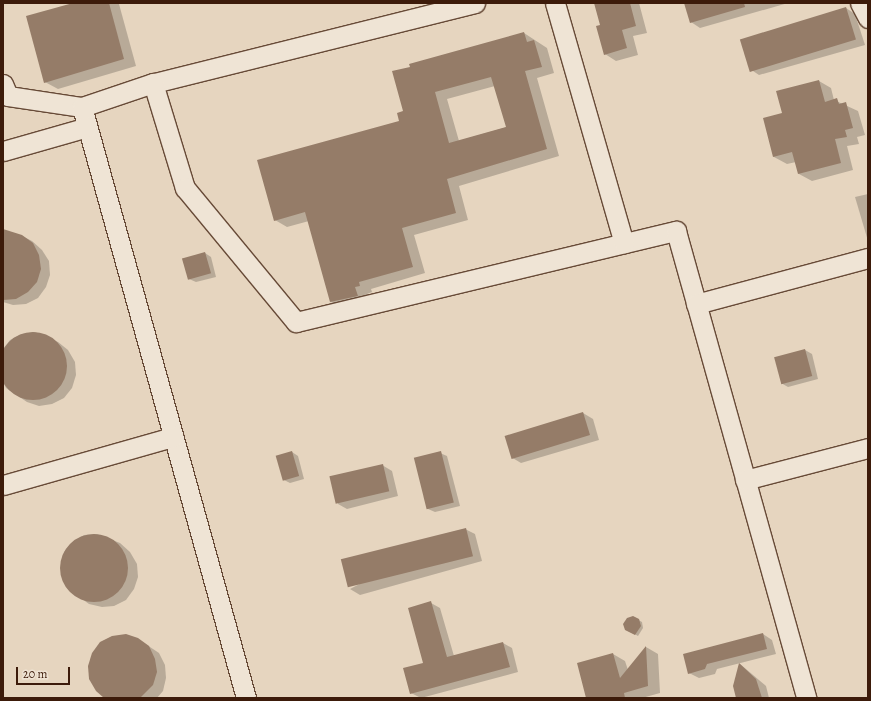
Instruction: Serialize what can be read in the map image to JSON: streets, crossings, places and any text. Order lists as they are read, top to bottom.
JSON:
{
  "scale_bar": "20 m"
}
